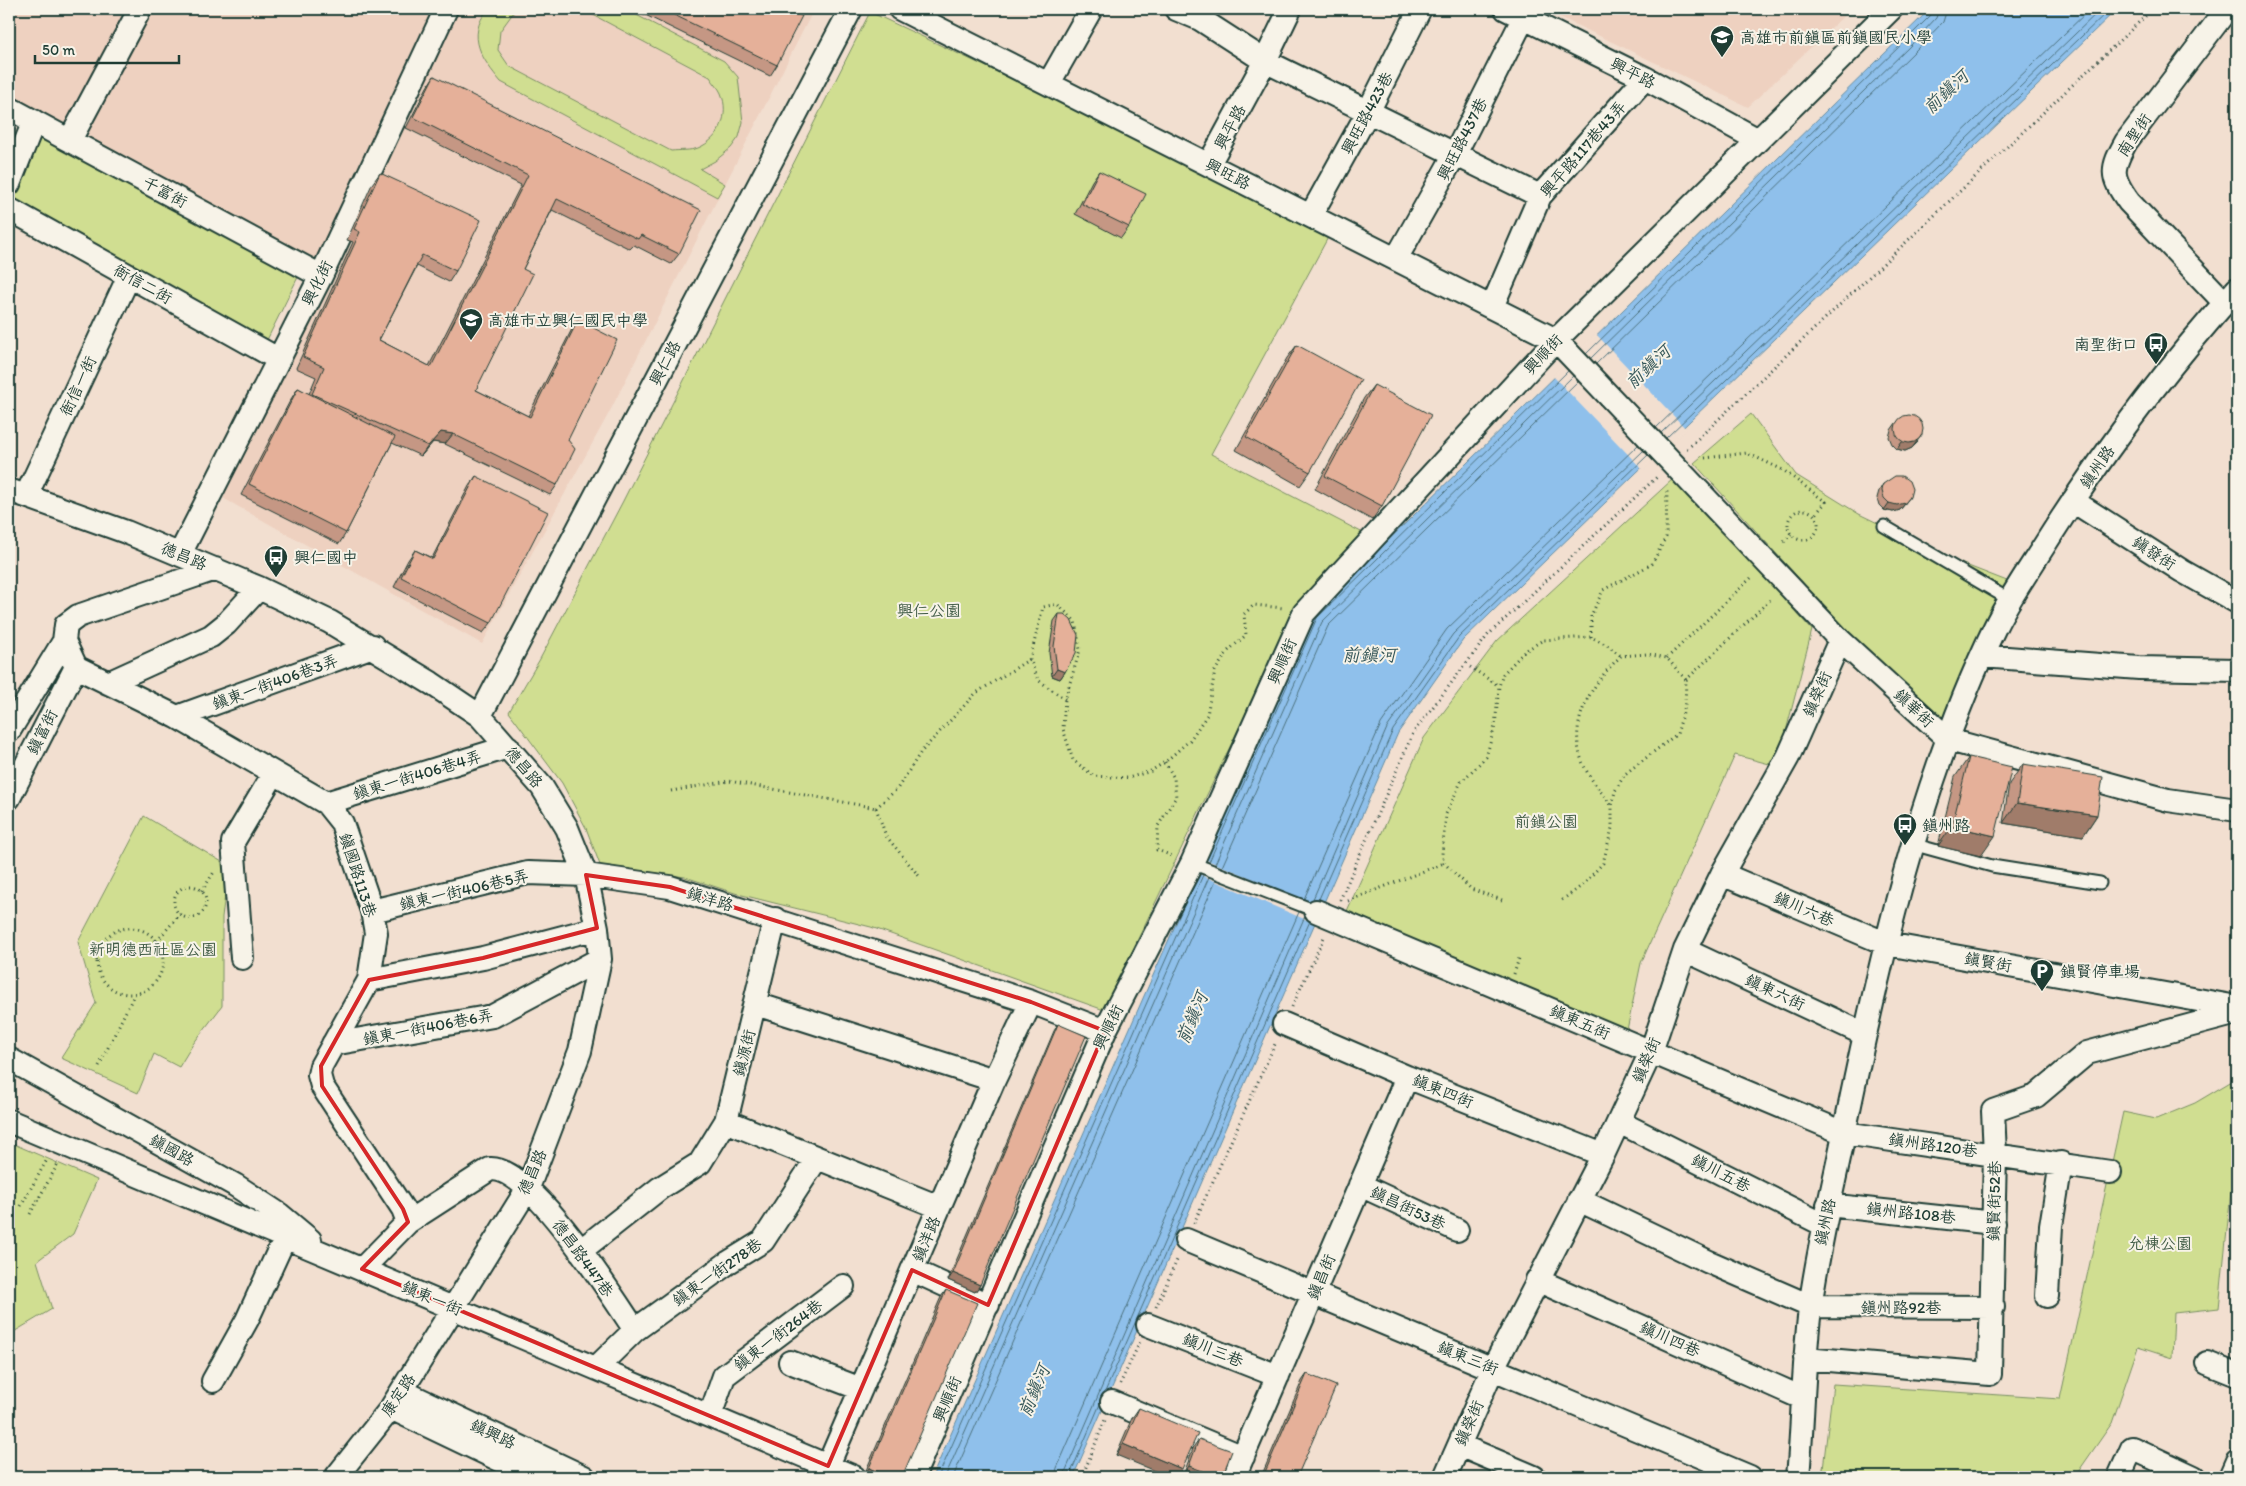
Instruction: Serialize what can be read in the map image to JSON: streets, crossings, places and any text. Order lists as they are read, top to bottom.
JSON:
{
  "streets": {
    "street": [
      "興平路",
      "興旺路423巷",
      "南聖街",
      "興旺路437巷",
      "興平路117巷43弄",
      "興旺路",
      "千富街",
      "興化街",
      "衙信二街",
      "興順街",
      "興仁路",
      "衙信一街",
      "鎮州路",
      "鎮發街",
      "德昌路",
      "鎮東一街406巷3弄",
      "鎮榮街",
      "鎮華街",
      "鎮富街",
      "鎮東一街406巷4弄",
      "鎮國路113巷",
      "鎮東一街406巷5弄",
      "鎮洋路",
      "鎮川六巷",
      "鎮賢街",
      "鎮東六街",
      "鎮東五街",
      "鎮東一街406巷6弄",
      "鎮源街",
      "鎮東四街",
      "鎮州路120巷",
      "鎮國路",
      "鎮川五巷",
      "鎮賢街52巷",
      "鎮昌街53巷",
      "鎮州路108巷",
      "德昌路447巷",
      "鎮東一街278巷",
      "鎮昌街",
      "鎮東一街",
      "鎮州路92巷",
      "鎮東一街264巷",
      "鎮川四巷",
      "鎮川三巷",
      "鎮東三街",
      "康定路",
      "鎮興路"
    ]
  },
  "crossings": [
    ["興平路", "興旺路437巷"],
    ["興平路", "興平路117巷43弄"],
    ["興平路", "興旺路"],
    ["興平路", "興順街"],
    ["興旺路423巷", "興旺路"],
    ["南聖街", "鎮州路"],
    ["興旺路437巷", "興旺路"],
    ["興平路117巷43弄", "興旺路"],
    ["興旺路", "興順街"],
    ["興旺路", "鎮華街"],
    ["千富街", "興化街"],
    ["興化街", "衙信二街"],
    ["興化街", "德昌路"],
    ["衙信二街", "衙信一街"],
    ["興順街", "鎮洋路"],
    ["興仁路", "德昌路"],
    ["衙信一街", "德昌路"],
    ["鎮州路", "鎮發街"],
    ["鎮州路", "鎮華街"],
    ["鎮州路", "鎮川六巷"],
    ["鎮州路", "鎮賢街"],
    ["鎮州路", "鎮東六街"],
    ["鎮州路", "鎮東五街"],
    ["鎮州路", "鎮州路120巷"],
    ["鎮州路", "鎮川五巷"],
    ["鎮州路", "鎮賢街52巷"],
    ["鎮州路", "鎮州路108巷"],
    ["鎮州路", "鎮州路92巷"],
    ["鎮州路", "鎮川四巷"],
    ["德昌路", "鎮東一街406巷3弄"],
    ["德昌路", "鎮東一街406巷4弄"],
    ["德昌路", "鎮東一街406巷5弄"],
    ["德昌路", "鎮洋路"],
    ["德昌路", "鎮東一街406巷6弄"],
    ["德昌路", "德昌路447巷"],
    ["德昌路", "鎮東一街"],
    ["德昌路", "康定路"],
    ["鎮東一街406巷3弄", "鎮國路113巷"],
    ["鎮榮街", "鎮華街"],
    ["鎮榮街", "鎮川六巷"],
    ["鎮榮街", "鎮東六街"],
    ["鎮榮街", "鎮東五街"],
    ["鎮榮街", "鎮東四街"],
    ["鎮榮街", "鎮川五巷"],
    ["鎮榮街", "鎮川四巷"],
    ["鎮榮街", "鎮東三街"],
    ["鎮富街", "鎮國路113巷"],
    ["鎮東一街406巷4弄", "鎮國路113巷"],
    ["鎮國路113巷", "鎮東一街406巷5弄"],
    ["鎮國路113巷", "鎮東一街406巷6弄"],
    ["鎮國路113巷", "德昌路447巷"],
    ["鎮東一街406巷5弄", "鎮洋路"],
    ["鎮洋路", "鎮源街"],
    ["鎮洋路", "鎮東一街"],
    ["鎮川六巷", "鎮賢街"],
    ["鎮東五街", "鎮州路120巷"],
    ["鎮源街", "德昌路447巷"],
    ["鎮東四街", "鎮昌街"],
    ["鎮州路120巷", "鎮賢街52巷"],
    ["鎮國路", "鎮東一街"],
    ["鎮川五巷", "鎮州路108巷"],
    ["鎮賢街52巷", "鎮州路108巷"],
    ["鎮賢街52巷", "鎮州路92巷"],
    ["鎮昌街53巷", "鎮昌街"],
    ["德昌路447巷", "鎮東一街278巷"],
    ["鎮東一街278巷", "鎮東一街"],
    ["鎮昌街", "鎮川三巷"],
    ["鎮昌街", "鎮東三街"],
    ["鎮東一街", "鎮東一街264巷"],
    ["鎮東一街", "康定路"],
    ["康定路", "鎮興路"]
  ],
  "water": ["前鎮河"],
  "parks": [
    "興仁公園",
    "前鎮公園",
    "新明德西社區公園",
    "允棟公園"
  ],
  "places": {
    "school or university": ["高雄市前鎮區前鎮國民小學", "高雄市立興仁國民中學"],
    "bus stop": ["南聖街口", "興仁國中", "鎮州路"],
    "parking": ["鎮賢停車場"]
  },
  "scale_bar": "50 m"
}
